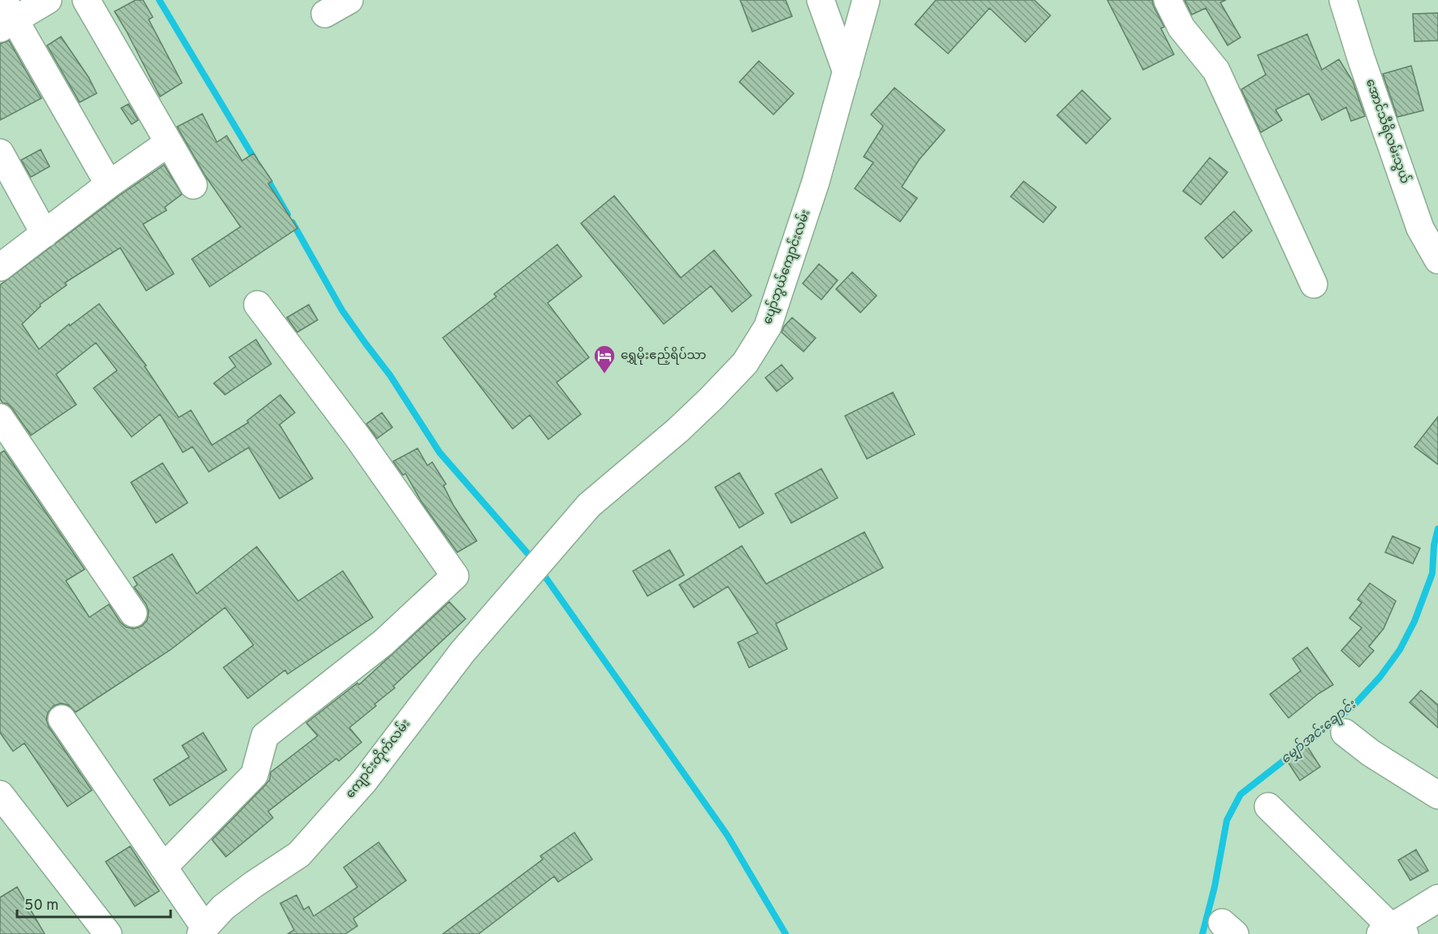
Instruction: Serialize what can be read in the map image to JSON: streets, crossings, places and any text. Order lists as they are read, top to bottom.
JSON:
{
  "streets": {
    "street": ["အောင်သီရိလမ်းသွယ်", "ပျော်ဘွယ်ကျောင်းလမ်း", "ကျောင်းတိုက်လမ်း"]
  },
  "crossings": [
    ["ပျော်ဘွယ်ကျောင်းလမ်း", "ကျောင်းတိုက်လမ်း"]
  ],
  "water": ["မျှော်အင်းချောင်း"],
  "places": {
    "hotel": ["ရွှေမိုးဧည့်ရိပ်သာ"]
  },
  "scale_bar": "50 m"
}
